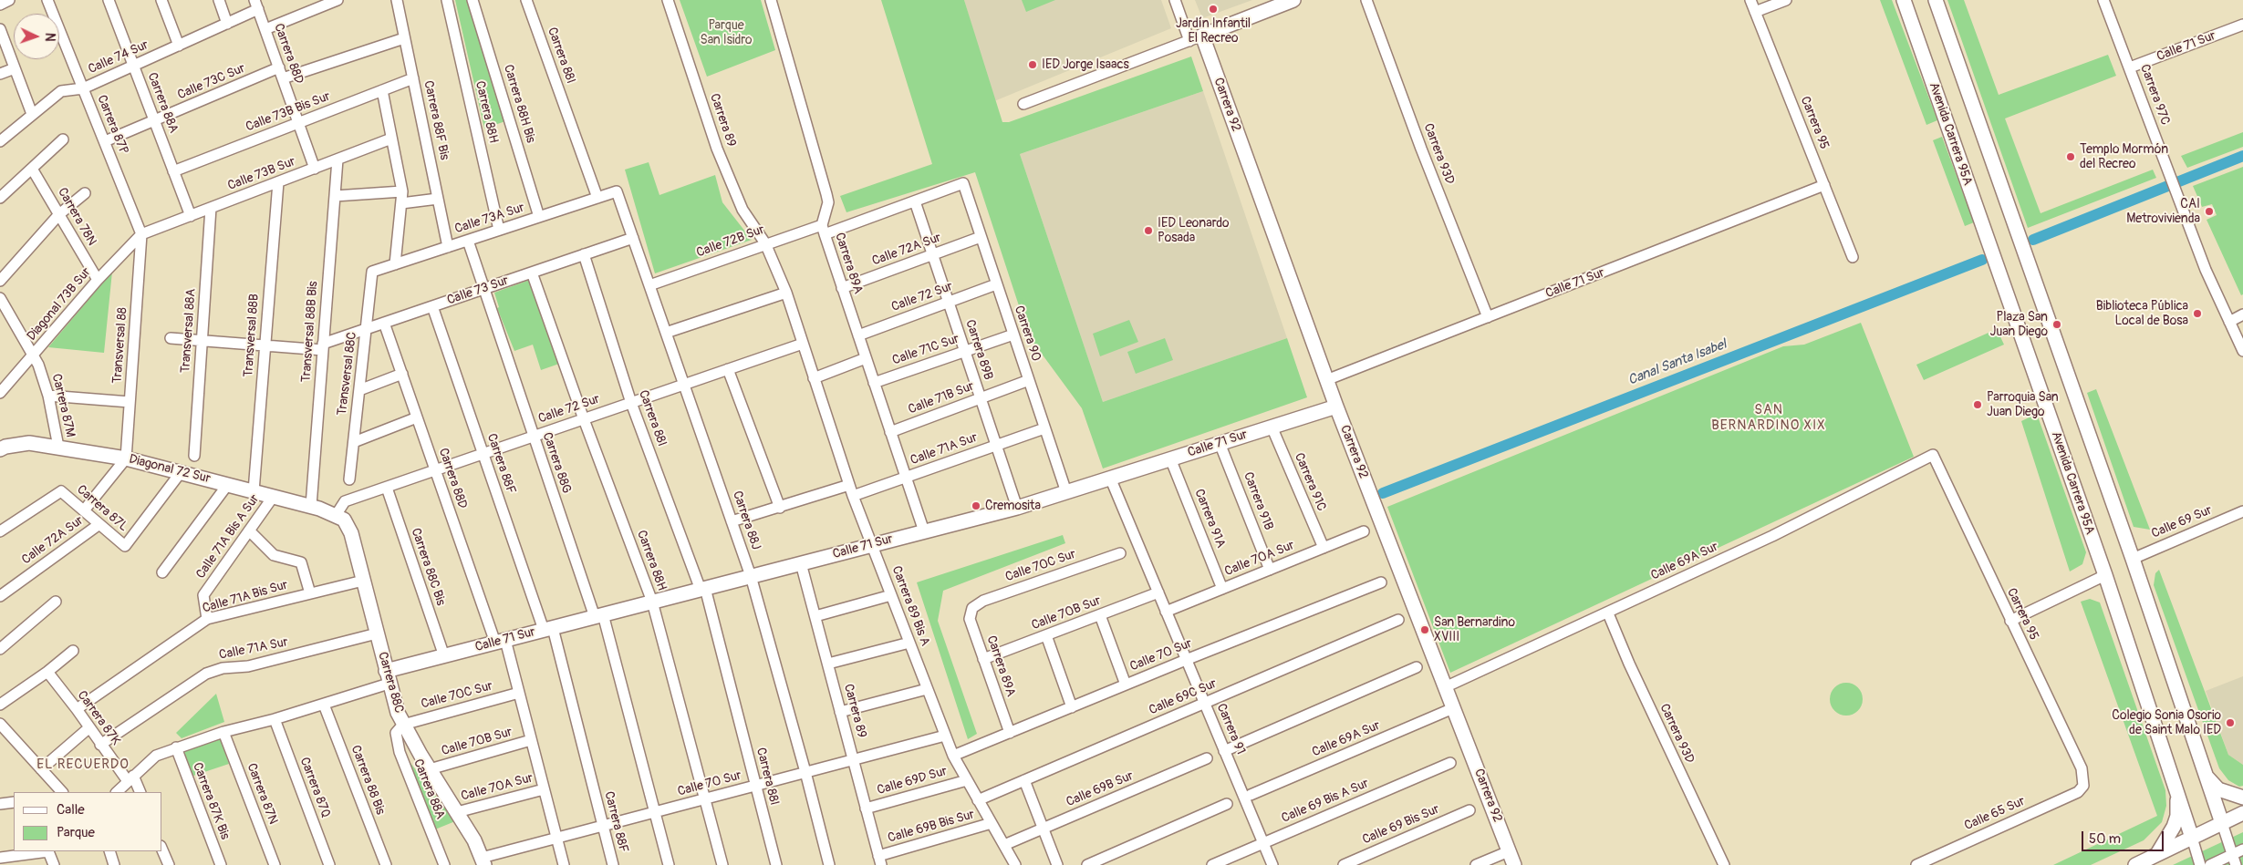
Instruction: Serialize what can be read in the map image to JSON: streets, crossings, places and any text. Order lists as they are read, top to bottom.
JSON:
{
  "streets": {
    "street": [
      "Calle 71 Sur",
      "Carrera 88D",
      "Carrera 88I",
      "Calle 74 Sur",
      "Calle 73C Sur",
      "Carrera 97C",
      "Carrera 88A",
      "Carrera 88H Bis",
      "Carrera 92",
      "Calle 73B Bis Sur",
      "Carrera 88H",
      "Carrera 88F Bis",
      "Carrera 89",
      "Carrera 95",
      "Carrera 87P",
      "Avenida Carrera 95A",
      "Carrera 93D",
      "Calle 73B Sur",
      "Carrera 78N",
      "Calle 73A Sur",
      "Calle 72B Sur",
      "Calle 72A Sur",
      "Carrera 89A",
      "Calle 73 Sur",
      "Calle 72 Sur",
      "Diagonal 73B Sur",
      "Transversal 88A",
      "Transversal 88B Bis",
      "Carrera 90",
      "Transversal 88B",
      "Transversal 88",
      "Calle 71C Sur",
      "Carrera 89B",
      "Transversal 88C",
      "Calle 71B Sur",
      "Carrera 87M",
      "Calle 71A Sur",
      "Carrera 88G",
      "Carrera 88F",
      "Diagonal 72 Sur",
      "Carrera 91C",
      "Carrera 91B",
      "Carrera 87L",
      "Carrera 91A",
      "Carrera 88J",
      "Calle 69 Sur",
      "Calle 71A Bis A Sur",
      "Calle 70A Sur",
      "Calle 69A Sur",
      "Calle 70C Sur",
      "Carrera 88C Bis",
      "Calle 71A Bis Sur",
      "Carrera 89 Bis A",
      "Calle 70B Sur",
      "Calle 70 Sur",
      "Carrera 88C",
      "Calle 69C Sur",
      "Carrera 87K",
      "Carrera 91",
      "Carrera 88 Bis",
      "Calle 69D Sur",
      "Carrera 87Q",
      "Calle 69B Sur",
      "Carrera 87N",
      "Carrera 87K Bis",
      "Calle 69 Bis A Sur",
      "Calle 65 Sur",
      "Calle 69 Bis Sur",
      "Calle 69B Bis Sur"
    ]
  },
  "crossings": [
    ["Calle 71 Sur", "Carrera 88D"],
    ["Calle 71 Sur", "Carrera 88I"],
    ["Calle 71 Sur", "Carrera 97C"],
    ["Calle 71 Sur", "Carrera 92"],
    ["Calle 71 Sur", "Carrera 88H"],
    ["Calle 71 Sur", "Carrera 89"],
    ["Calle 71 Sur", "Carrera 95"],
    ["Calle 71 Sur", "Carrera 93D"],
    ["Calle 71 Sur", "Carrera 89A"],
    ["Calle 71 Sur", "Carrera 90"],
    ["Calle 71 Sur", "Carrera 89B"],
    ["Calle 71 Sur", "Carrera 88G"],
    ["Calle 71 Sur", "Carrera 88F"],
    ["Calle 71 Sur", "Carrera 91C"],
    ["Calle 71 Sur", "Carrera 91B"],
    ["Calle 71 Sur", "Carrera 91A"],
    ["Calle 71 Sur", "Carrera 88J"],
    ["Calle 71 Sur", "Carrera 88C Bis"],
    ["Calle 71 Sur", "Carrera 89 Bis A"],
    ["Calle 71 Sur", "Carrera 88C"],
    ["Calle 71 Sur", "Carrera 87K"],
    ["Calle 71 Sur", "Carrera 91"],
    ["Calle 71 Sur", "Carrera 88 Bis"],
    ["Calle 71 Sur", "Carrera 87Q"],
    ["Calle 71 Sur", "Carrera 87N"],
    ["Calle 71 Sur", "Carrera 87K Bis"],
    ["Carrera 88D", "Calle 74 Sur"],
    ["Carrera 88D", "Calle 73C Sur"],
    ["Carrera 88D", "Calle 73B Bis Sur"],
    ["Carrera 88D", "Calle 73B Sur"],
    ["Carrera 88D", "Calle 73 Sur"],
    ["Carrera 88D", "Calle 72 Sur"],
    ["Carrera 88D", "Calle 70A Sur"],
    ["Carrera 88D", "Calle 70C Sur"],
    ["Carrera 88D", "Calle 70B Sur"],
    ["Carrera 88D", "Calle 70 Sur"],
    ["Carrera 88I", "Calle 73A Sur"],
    ["Carrera 88I", "Calle 73 Sur"],
    ["Carrera 88I", "Calle 72 Sur"],
    ["Carrera 88I", "Calle 70 Sur"],
    ["Calle 74 Sur", "Carrera 88A"],
    ["Calle 74 Sur", "Carrera 87P"],
    ["Calle 73C Sur", "Carrera 88A"],
    ["Calle 73C Sur", "Carrera 87P"],
    ["Carrera 88A", "Calle 73B Bis Sur"],
    ["Carrera 88A", "Calle 73B Sur"],
    ["Carrera 88A", "Calle 70C Sur"],
    ["Carrera 88A", "Carrera 88C"],
    ["Carrera 88H Bis", "Calle 73A Sur"],
    ["Carrera 92", "Calle 69A Sur"],
    ["Calle 73B Bis Sur", "Carrera 88F Bis"],
    ["Carrera 88H", "Calle 73A Sur"],
    ["Carrera 88H", "Calle 73 Sur"],
    ["Carrera 88H", "Calle 72 Sur"],
    ["Carrera 88H", "Calle 70 Sur"],
    ["Carrera 88F Bis", "Calle 73A Sur"],
    ["Carrera 89", "Calle 72B Sur"],
    ["Carrera 89", "Carrera 89 Bis A"],
    ["Carrera 89", "Calle 70 Sur"],
    ["Carrera 89", "Calle 69D Sur"],
    ["Carrera 89", "Calle 69B Bis Sur"],
    ["Carrera 95", "Calle 69A Sur"],
    ["Carrera 95", "Calle 65 Sur"],
    ["Carrera 87P", "Calle 73B Sur"],
    ["Carrera 87P", "Diagonal 73B Sur"],
    ["Carrera 87P", "Transversal 88"],
    ["Carrera 93D", "Calle 69A Sur"],
    ["Calle 73B Sur", "Diagonal 73B Sur"],
    ["Calle 73B Sur", "Transversal 88A"],
    ["Calle 73B Sur", "Transversal 88B Bis"],
    ["Calle 73B Sur", "Transversal 88B"],
    ["Calle 73B Sur", "Transversal 88"],
    ["Carrera 78N", "Diagonal 73B Sur"],
    ["Calle 73A Sur", "Transversal 88C"],
    ["Calle 73A Sur", "Carrera 88G"],
    ["Calle 73A Sur", "Carrera 88J"],
    ["Calle 72B Sur", "Carrera 89A"],
    ["Calle 72B Sur", "Carrera 90"],
    ["Calle 72B Sur", "Carrera 89B"],
    ["Calle 72B Sur", "Carrera 88J"],
    ["Calle 72B Sur", "Carrera 89 Bis A"],
    ["Calle 72A Sur", "Carrera 89A"],
    ["Calle 72A Sur", "Carrera 90"],
    ["Calle 72A Sur", "Carrera 89B"],
    ["Calle 72A Sur", "Carrera 87L"],
    ["Carrera 89A", "Calle 72 Sur"],
    ["Carrera 89A", "Calle 71C Sur"],
    ["Carrera 89A", "Calle 71B Sur"],
    ["Carrera 89A", "Calle 71A Sur"],
    ["Carrera 89A", "Calle 70C Sur"],
    ["Carrera 89A", "Calle 70B Sur"],
    ["Carrera 89A", "Calle 70 Sur"],
    ["Calle 73 Sur", "Transversal 88A"],
    ["Calle 73 Sur", "Transversal 88B Bis"],
    ["Calle 73 Sur", "Transversal 88B"],
    ["Calle 73 Sur", "Transversal 88C"],
    ["Calle 73 Sur", "Carrera 88G"],
    ["Calle 73 Sur", "Carrera 88F"],
    ["Calle 73 Sur", "Carrera 88J"],
    ["Calle 72 Sur", "Carrera 90"],
    ["Calle 72 Sur", "Carrera 89B"],
    ["Calle 72 Sur", "Carrera 88G"],
    ["Calle 72 Sur", "Carrera 88F"],
    ["Calle 72 Sur", "Diagonal 72 Sur"],
    ["Calle 72 Sur", "Carrera 88J"],
    ["Calle 72 Sur", "Carrera 88C Bis"],
    ["Calle 72 Sur", "Carrera 89 Bis A"],
    ["Calle 72 Sur", "Carrera 88C"],
    ["Diagonal 73B Sur", "Transversal 88"],
    ["Diagonal 73B Sur", "Carrera 87M"],
    ["Transversal 88B Bis", "Diagonal 72 Sur"],
    ["Carrera 90", "Calle 71C Sur"],
    ["Carrera 90", "Calle 71B Sur"],
    ["Carrera 90", "Calle 71A Sur"],
    ["Transversal 88B", "Diagonal 72 Sur"],
    ["Transversal 88", "Diagonal 72 Sur"],
    ["Calle 71C Sur", "Carrera 89B"],
    ["Carrera 89B", "Calle 71B Sur"],
    ["Carrera 89B", "Calle 71A Sur"],
    ["Carrera 87M", "Diagonal 72 Sur"],
    ["Calle 71A Sur", "Carrera 89 Bis A"],
    ["Calle 71A Sur", "Carrera 88C"],
    ["Calle 71A Sur", "Carrera 87K"],
    ["Carrera 88G", "Calle 70 Sur"],
    ["Carrera 88F", "Calle 70 Sur"],
    ["Diagonal 72 Sur", "Carrera 87L"],
    ["Diagonal 72 Sur", "Calle 71A Bis A Sur"],
    ["Diagonal 72 Sur", "Carrera 88C"],
    ["Carrera 91C", "Calle 70A Sur"],
    ["Carrera 91B", "Calle 70A Sur"],
    ["Carrera 91A", "Calle 70A Sur"],
    ["Carrera 88J", "Calle 70 Sur"],
    ["Calle 71A Bis A Sur", "Calle 71A Bis Sur"],
    ["Calle 70A Sur", "Carrera 88C"],
    ["Calle 70A Sur", "Carrera 91"],
    ["Calle 70C Sur", "Carrera 88C"],
    ["Calle 71A Bis Sur", "Carrera 88C"],
    ["Calle 71A Bis Sur", "Carrera 87K"],
    ["Carrera 89 Bis A", "Calle 70 Sur"],
    ["Carrera 89 Bis A", "Calle 69C Sur"],
    ["Carrera 89 Bis A", "Calle 69D Sur"],
    ["Carrera 89 Bis A", "Calle 69B Sur"],
    ["Carrera 89 Bis A", "Calle 69B Bis Sur"],
    ["Calle 70B Sur", "Carrera 88C"],
    ["Calle 70B Sur", "Carrera 91"],
    ["Calle 70 Sur", "Carrera 88C"],
    ["Calle 70 Sur", "Carrera 91"],
    ["Calle 69C Sur", "Carrera 91"],
    ["Carrera 91", "Calle 69 Bis A Sur"]
  ],
  "districts": ["SAN BERNARDINO XIX", "EL RECUERDO"],
  "water": ["Canal Santa Isabel"],
  "parks": ["Parque San Isidro"],
  "places": [
    "Jardín Infantil El Recreo",
    "IED Jorge Isaacs",
    "Templo Mormón del Recreo",
    "CAI Metrovivienda",
    "IED Leonardo Posada",
    "Biblioteca Pública Local de Bosa",
    "Plaza San Juan Diego",
    "Parroquia San Juan Diego",
    "Cremosita",
    "San Bernardino XVIII",
    "Colegio Sonia Osorio de Saint Malo IED"
  ],
  "legend": ["Calle", "Parque"],
  "scale_bar": "50 m",
  "north": "right"
}
